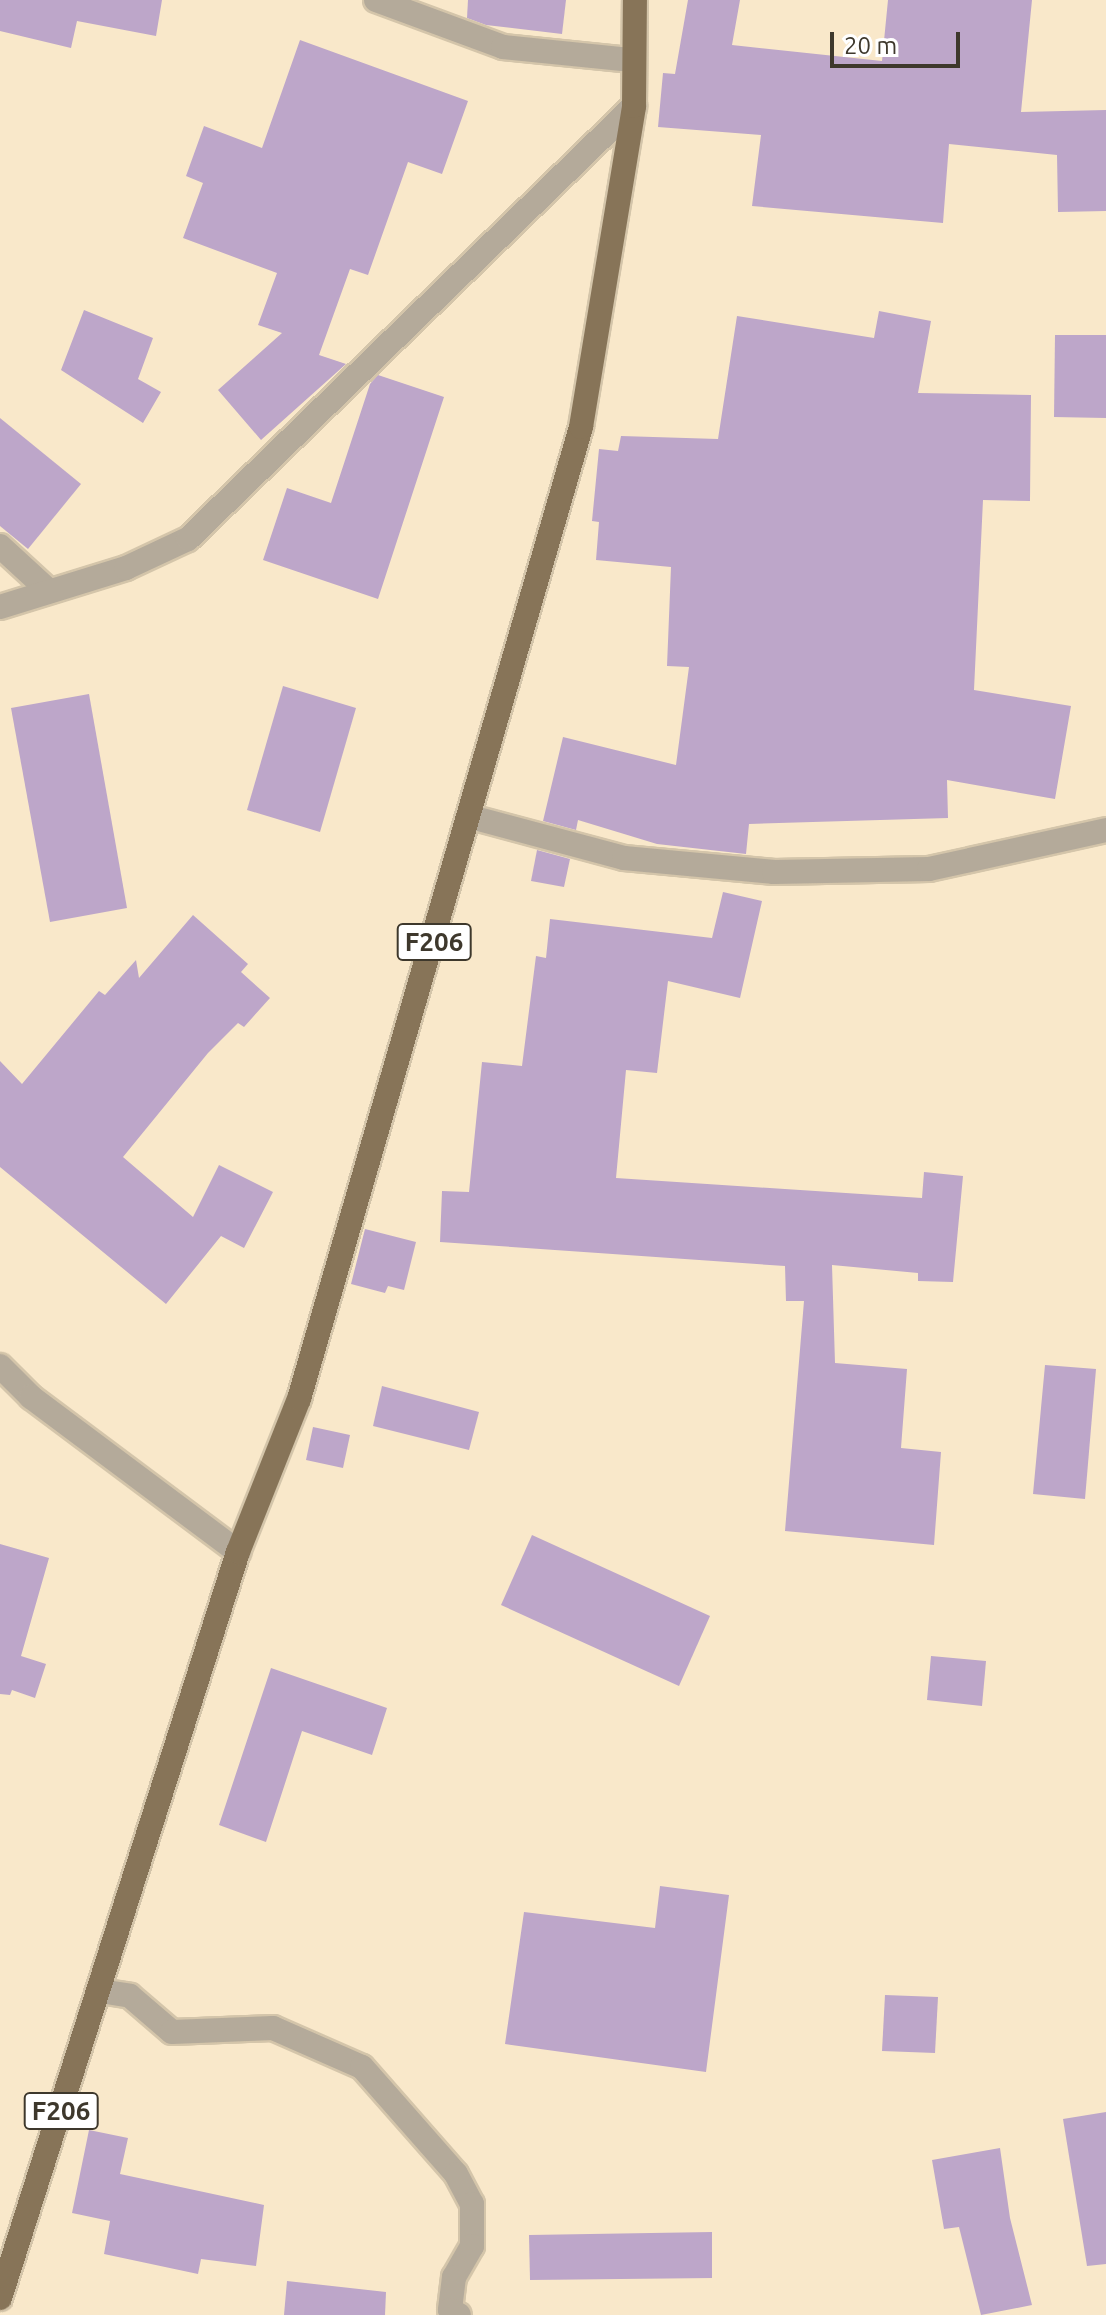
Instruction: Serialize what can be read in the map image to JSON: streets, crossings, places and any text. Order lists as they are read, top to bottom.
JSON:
{
  "streets": {
    "main road": ["F206"]
  },
  "scale_bar": "20 m"
}
